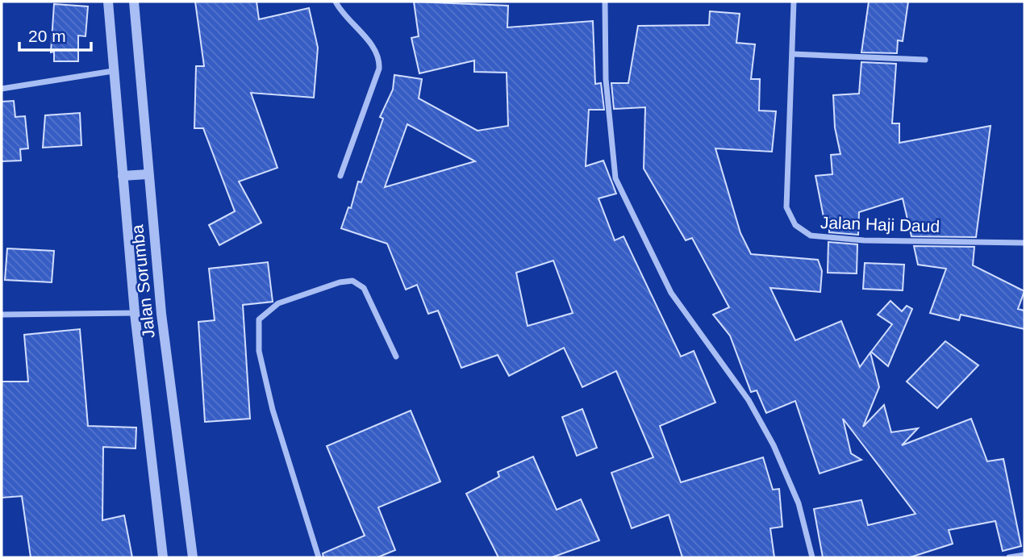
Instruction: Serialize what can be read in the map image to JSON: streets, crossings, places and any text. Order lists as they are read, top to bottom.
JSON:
{
  "streets": {
    "street": ["Jalan Haji Daud", "Jalan Sorumba"]
  },
  "scale_bar": "20 m"
}
